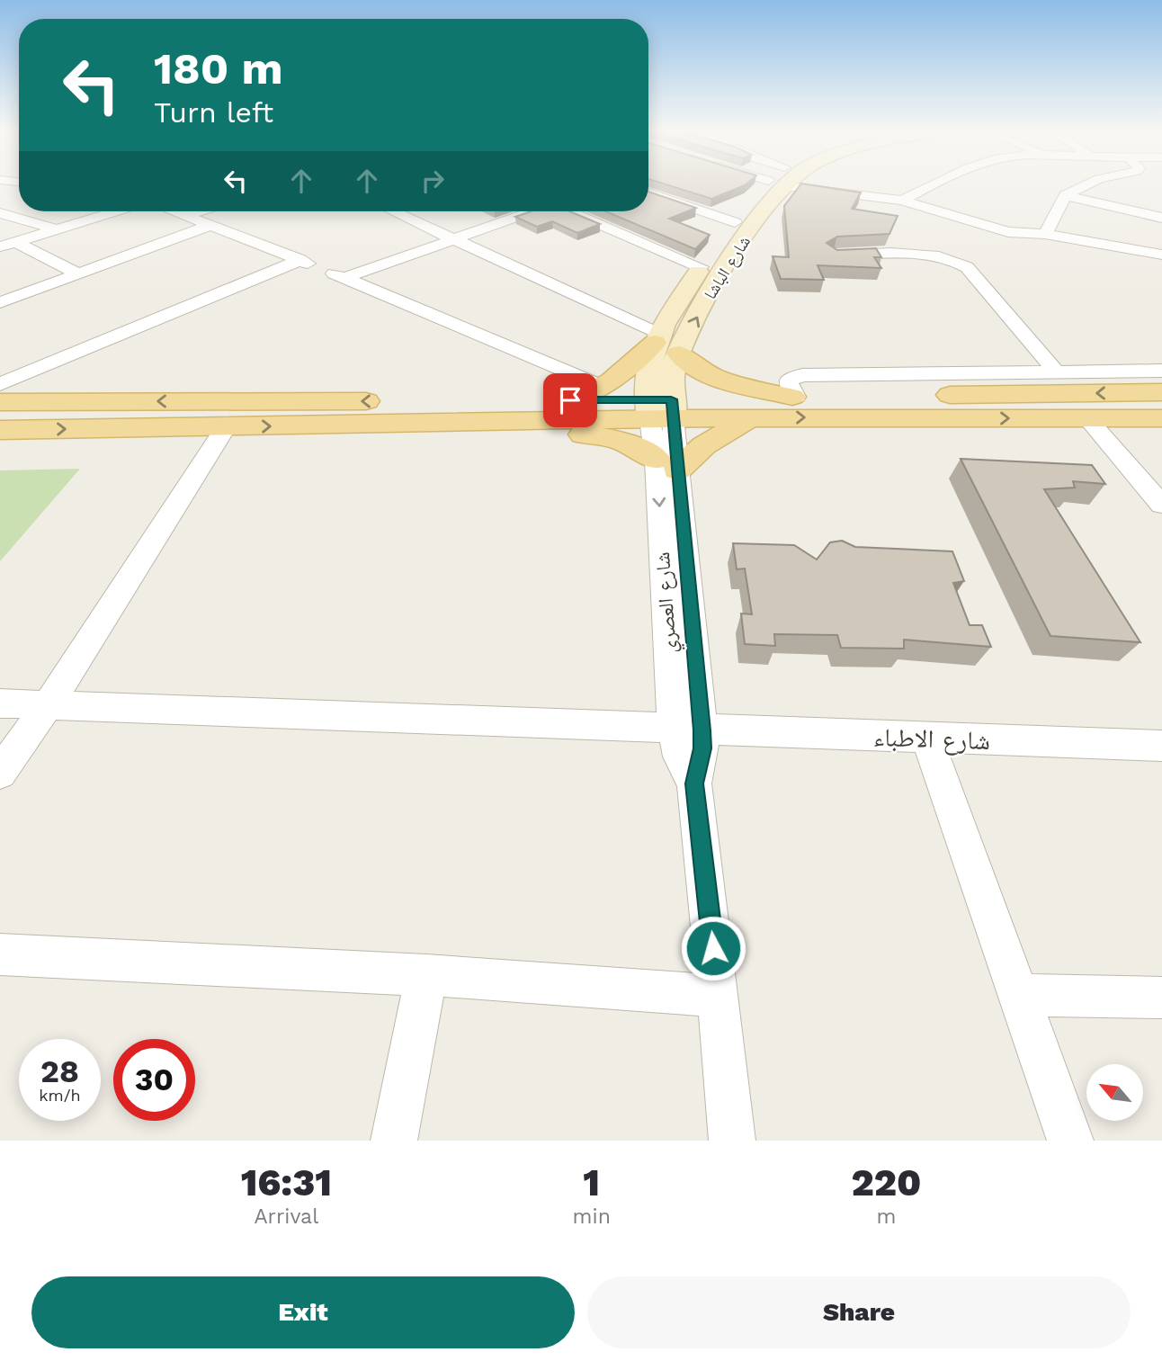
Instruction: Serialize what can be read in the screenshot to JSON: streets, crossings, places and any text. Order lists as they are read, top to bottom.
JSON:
{
  "streets": {
    "main road": ["شارع الباشا"],
    "street": ["شارع العصري", "شارع الاطباء"]
  },
  "crossings": [
    ["شارع الباشا", "شارع العصري"],
    ["شارع العصري", "شارع الاطباء"]
  ],
  "north": "top left",
  "page": {
    "turn": ["180 m", "Turn left"],
    "speed": "28 km/h",
    "limit": "30",
    "eta": [
      "16:31",
      "Arrival",
      "1",
      "min",
      "220",
      "m"
    ],
    "buttons": ["Exit", "Share"]
  }
}
